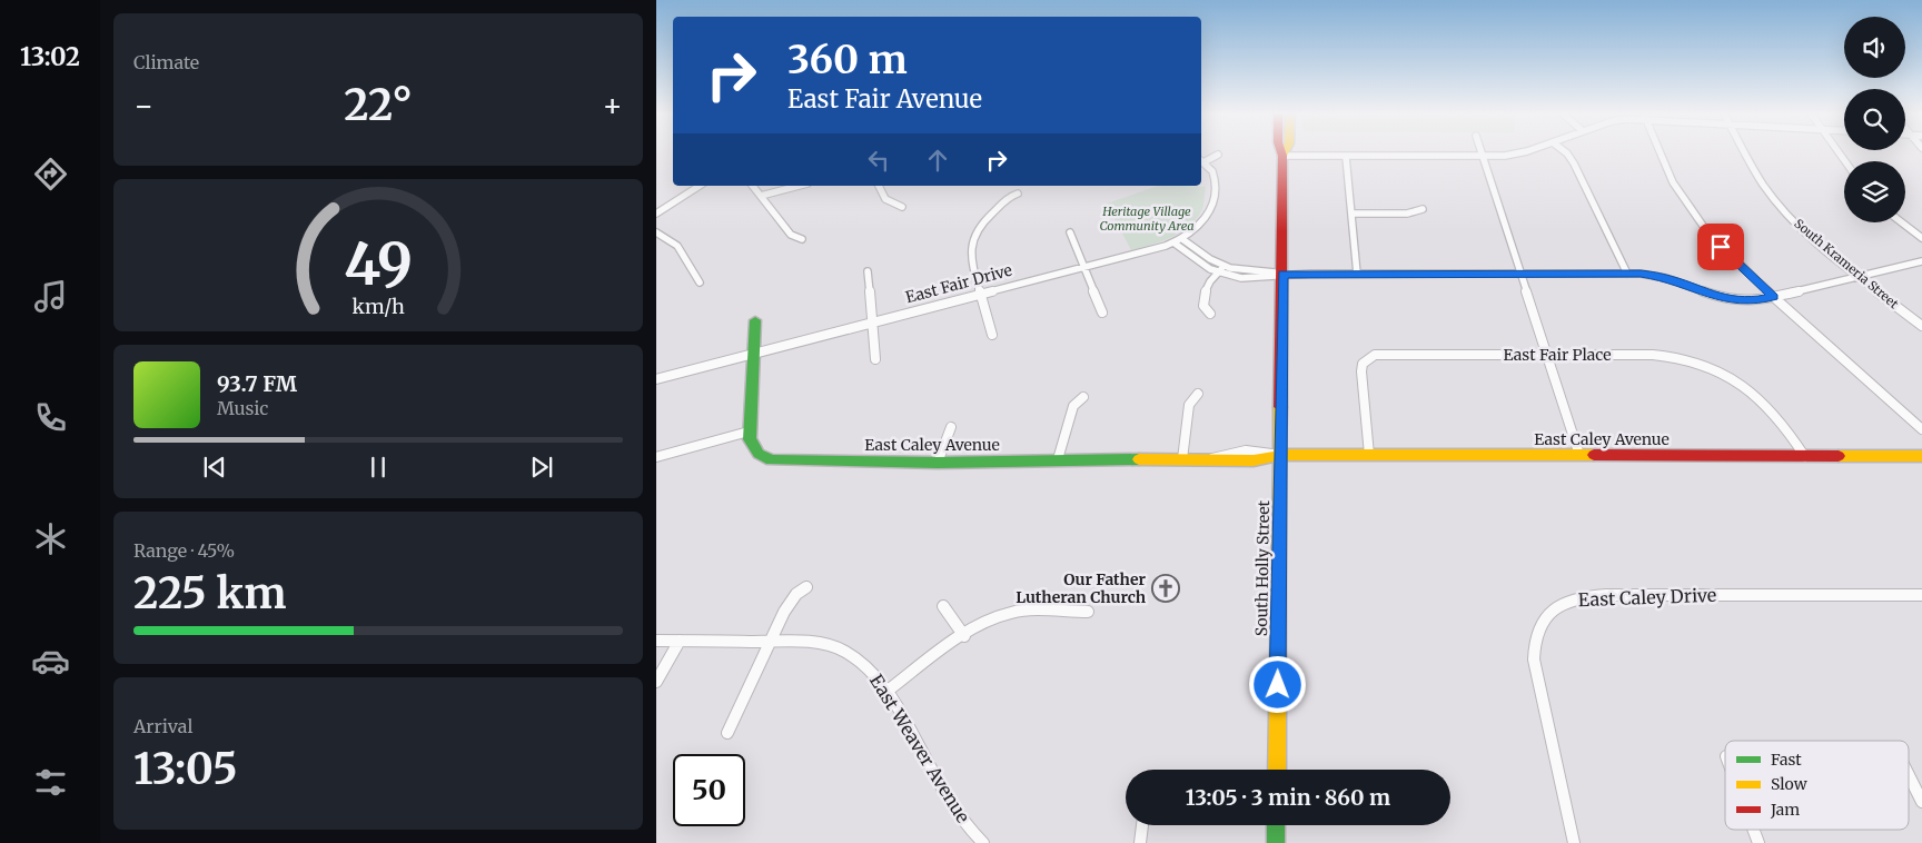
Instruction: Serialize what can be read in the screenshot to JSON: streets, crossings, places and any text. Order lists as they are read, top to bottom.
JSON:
{
  "streets": {
    "street": [
      "South Krameria Street",
      "East Fair Drive",
      "East Fair Place",
      "East Caley Avenue",
      "South Holly Street",
      "East Caley Drive",
      "East Weaver Avenue"
    ]
  },
  "crossings": [
    ["East Fair Place", "East Caley Avenue"],
    ["East Caley Avenue", "South Holly Street"]
  ],
  "parks": ["Heritage Village Community Area"],
  "places": {
    "church": ["Our Father Lutheran Church"]
  },
  "legend": ["Fast", "Slow", "Jam"],
  "page": {
    "tabs": "13:02",
    "tile": [
      "Climate",
      ["Range · 45%", "225 km"],
      ["Arrival", "13:05"]
    ],
    "turn": ["360 m", "East Fair Avenue"],
    "heat": ["−", "22°", "+"],
    "song": ["93.7 FM", "Music"],
    "limit": "50",
    "trip": "13:05 · 3 min · 860 m",
    "gauge": ["49", "km/h"]
  }
}
